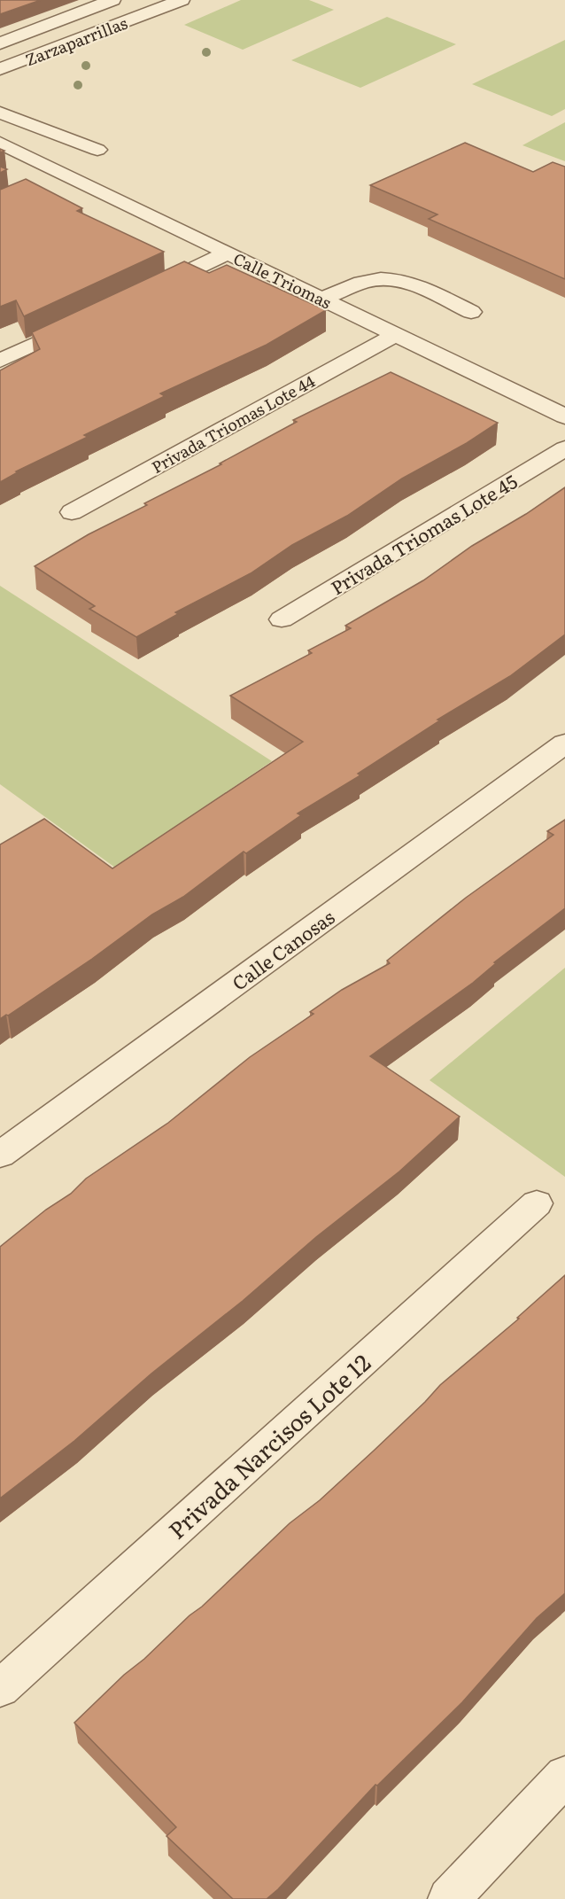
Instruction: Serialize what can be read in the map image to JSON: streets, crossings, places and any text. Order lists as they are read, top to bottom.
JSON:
{
  "streets": {
    "street": [
      "Zarzaparrillas",
      "Calle Triomas",
      "Privada Triomas Lote 44",
      "Privada Triomas Lote 45",
      "Calle Canosas",
      "Privada Narcisos Lote 12"
    ]
  },
  "crossings": [
    ["Calle Triomas", "Privada Triomas Lote 44"]
  ]
}
